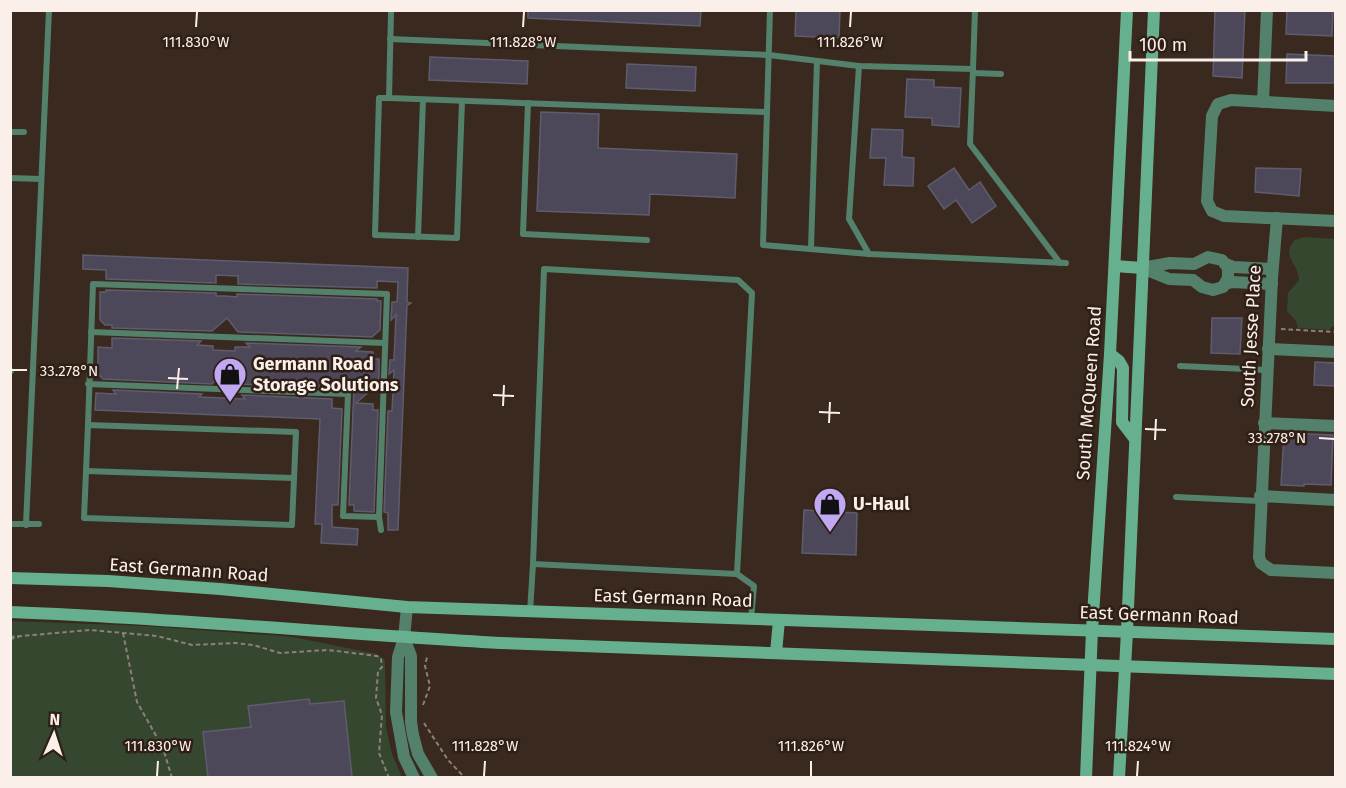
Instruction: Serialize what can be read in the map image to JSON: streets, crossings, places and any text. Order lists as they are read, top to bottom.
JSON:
{
  "streets": {
    "main road": ["South McQueen Road", "East Germann Road"],
    "street": ["South Jesse Place"]
  },
  "crossings": [
    ["South McQueen Road", "East Germann Road"]
  ],
  "places": {
    "shop": ["Germann Road Storage Solutions", "U-Haul"]
  },
  "scale_bar": "100 m",
  "north": "top",
  "coordinates": [
    "111.830°W",
    "111.828°W",
    "111.826°W",
    "33.278°N",
    "111.824°W"
  ]
}
